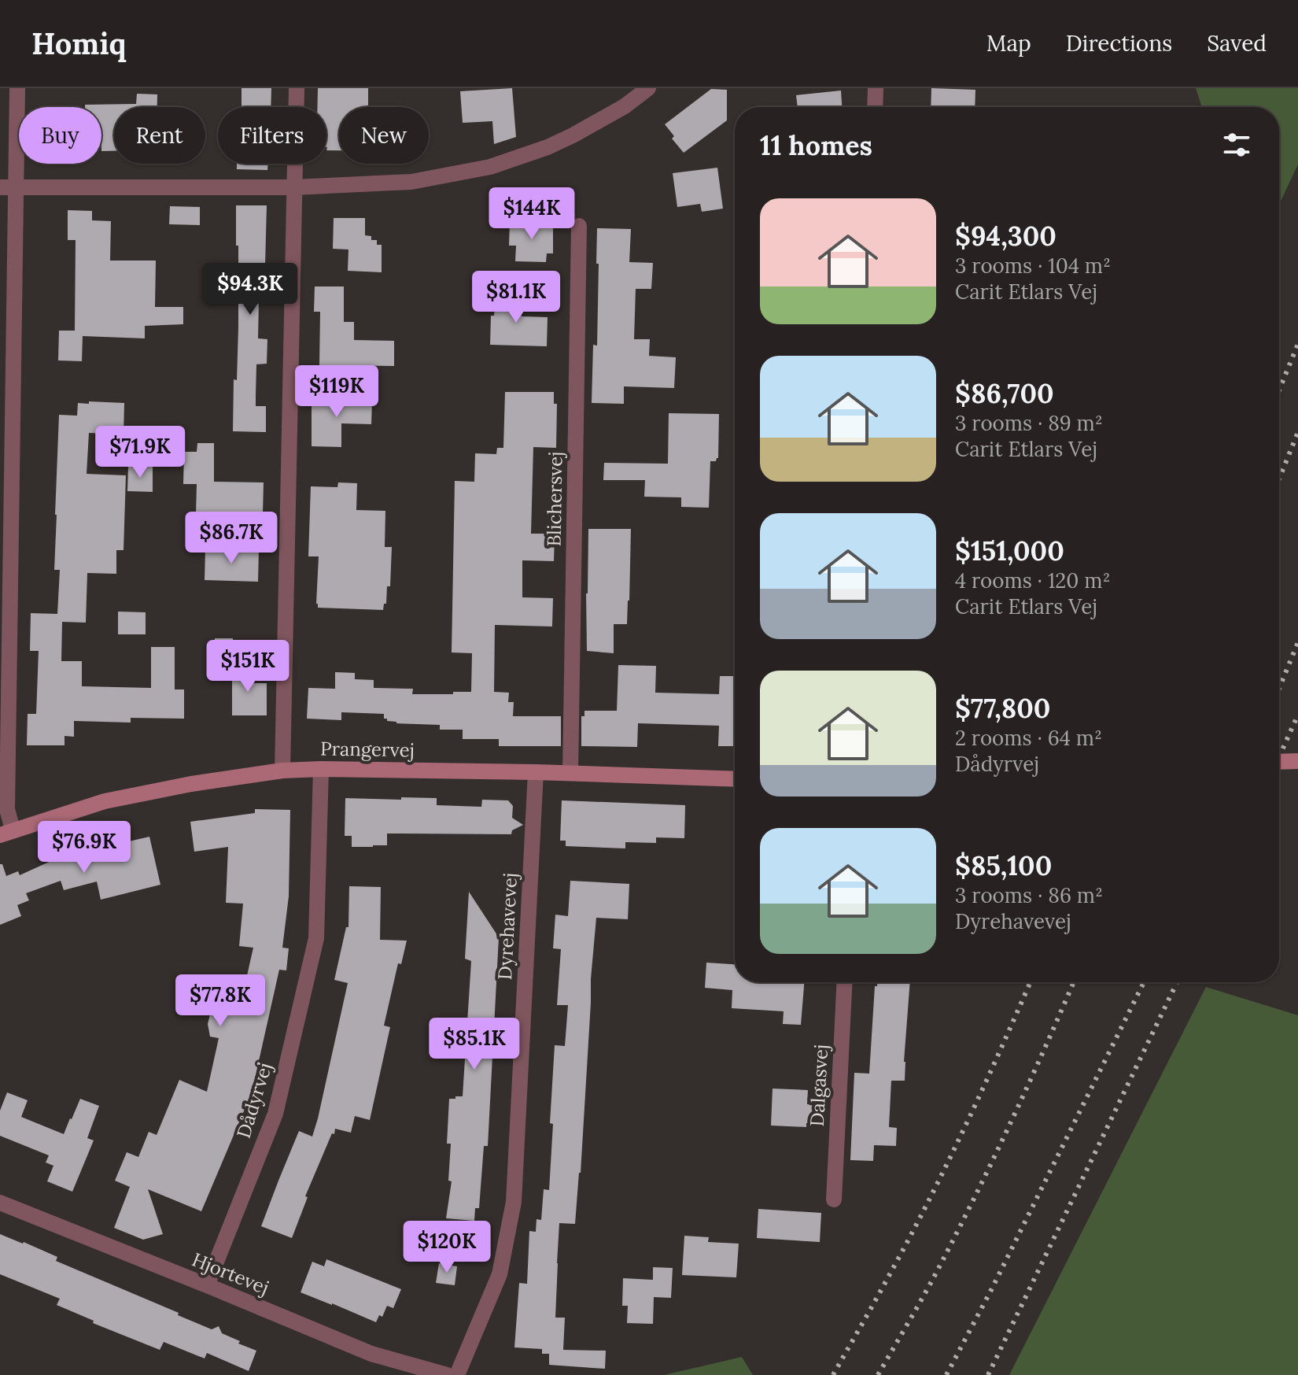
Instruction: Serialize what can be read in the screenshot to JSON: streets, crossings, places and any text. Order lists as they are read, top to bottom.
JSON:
{
  "streets": {
    "street": [
      "Blichersvej",
      "Prangervej",
      "Dyrehavevej",
      "Dalgasvej",
      "Dådyrvej",
      "Hjortevej"
    ]
  },
  "crossings": [
    ["Blichersvej", "Prangervej"],
    ["Prangervej", "Dyrehavevej"],
    ["Prangervej", "Dådyrvej"],
    ["Dådyrvej", "Hjortevej"]
  ],
  "page": {
    "header": "Homiq",
    "nav": ["Map", "Directions", "Saved"],
    "chip": [
      "Buy",
      "Rent",
      "Filters",
      "New"
    ],
    "heading": "11 homes",
    "list": [
      {
        "name": "$94,300",
        "note": "3 rooms · 104 m² · Carit Etlars Vej"
      },
      {
        "name": "$86,700",
        "note": "3 rooms · 89 m² · Carit Etlars Vej"
      },
      {
        "name": "$151,000",
        "note": "4 rooms · 120 m² · Carit Etlars Vej"
      },
      {
        "name": "$77,800",
        "note": "2 rooms · 64 m² · Dådyrvej"
      },
      {
        "name": "$85,100",
        "note": "3 rooms · 86 m² · Dyrehavevej"
      }
    ],
    "price": [
      "$144K",
      "$94.3K",
      "$81.1K",
      "$119K",
      "$71.9K",
      "$86.7K",
      "$151K",
      "$76.9K",
      "$77.8K",
      "$85.1K",
      "$120K"
    ]
  }
}
